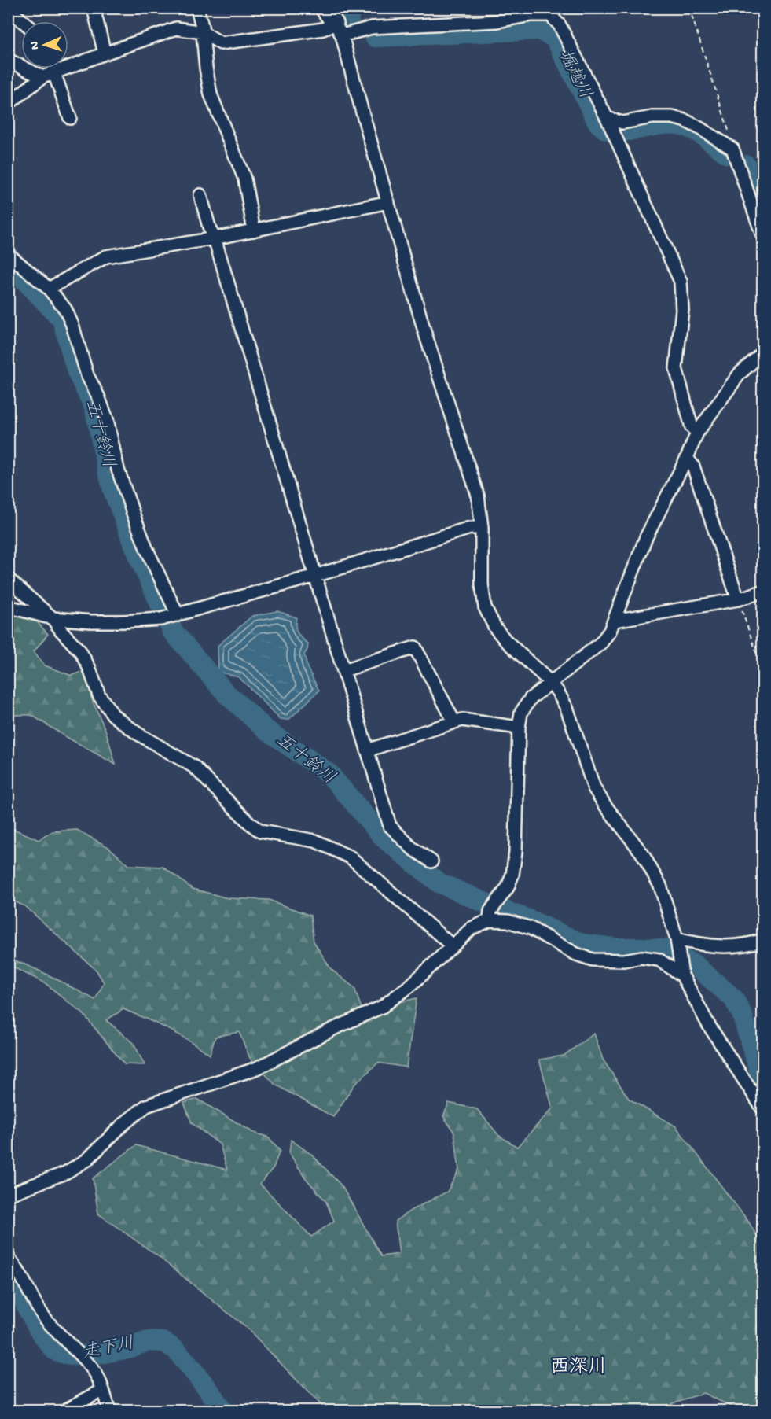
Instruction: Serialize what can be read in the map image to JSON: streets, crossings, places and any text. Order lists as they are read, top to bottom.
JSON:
{
  "districts": ["西深川"],
  "water": ["堀越川", "五十鈴川", "走下川"],
  "north": "left"
}
